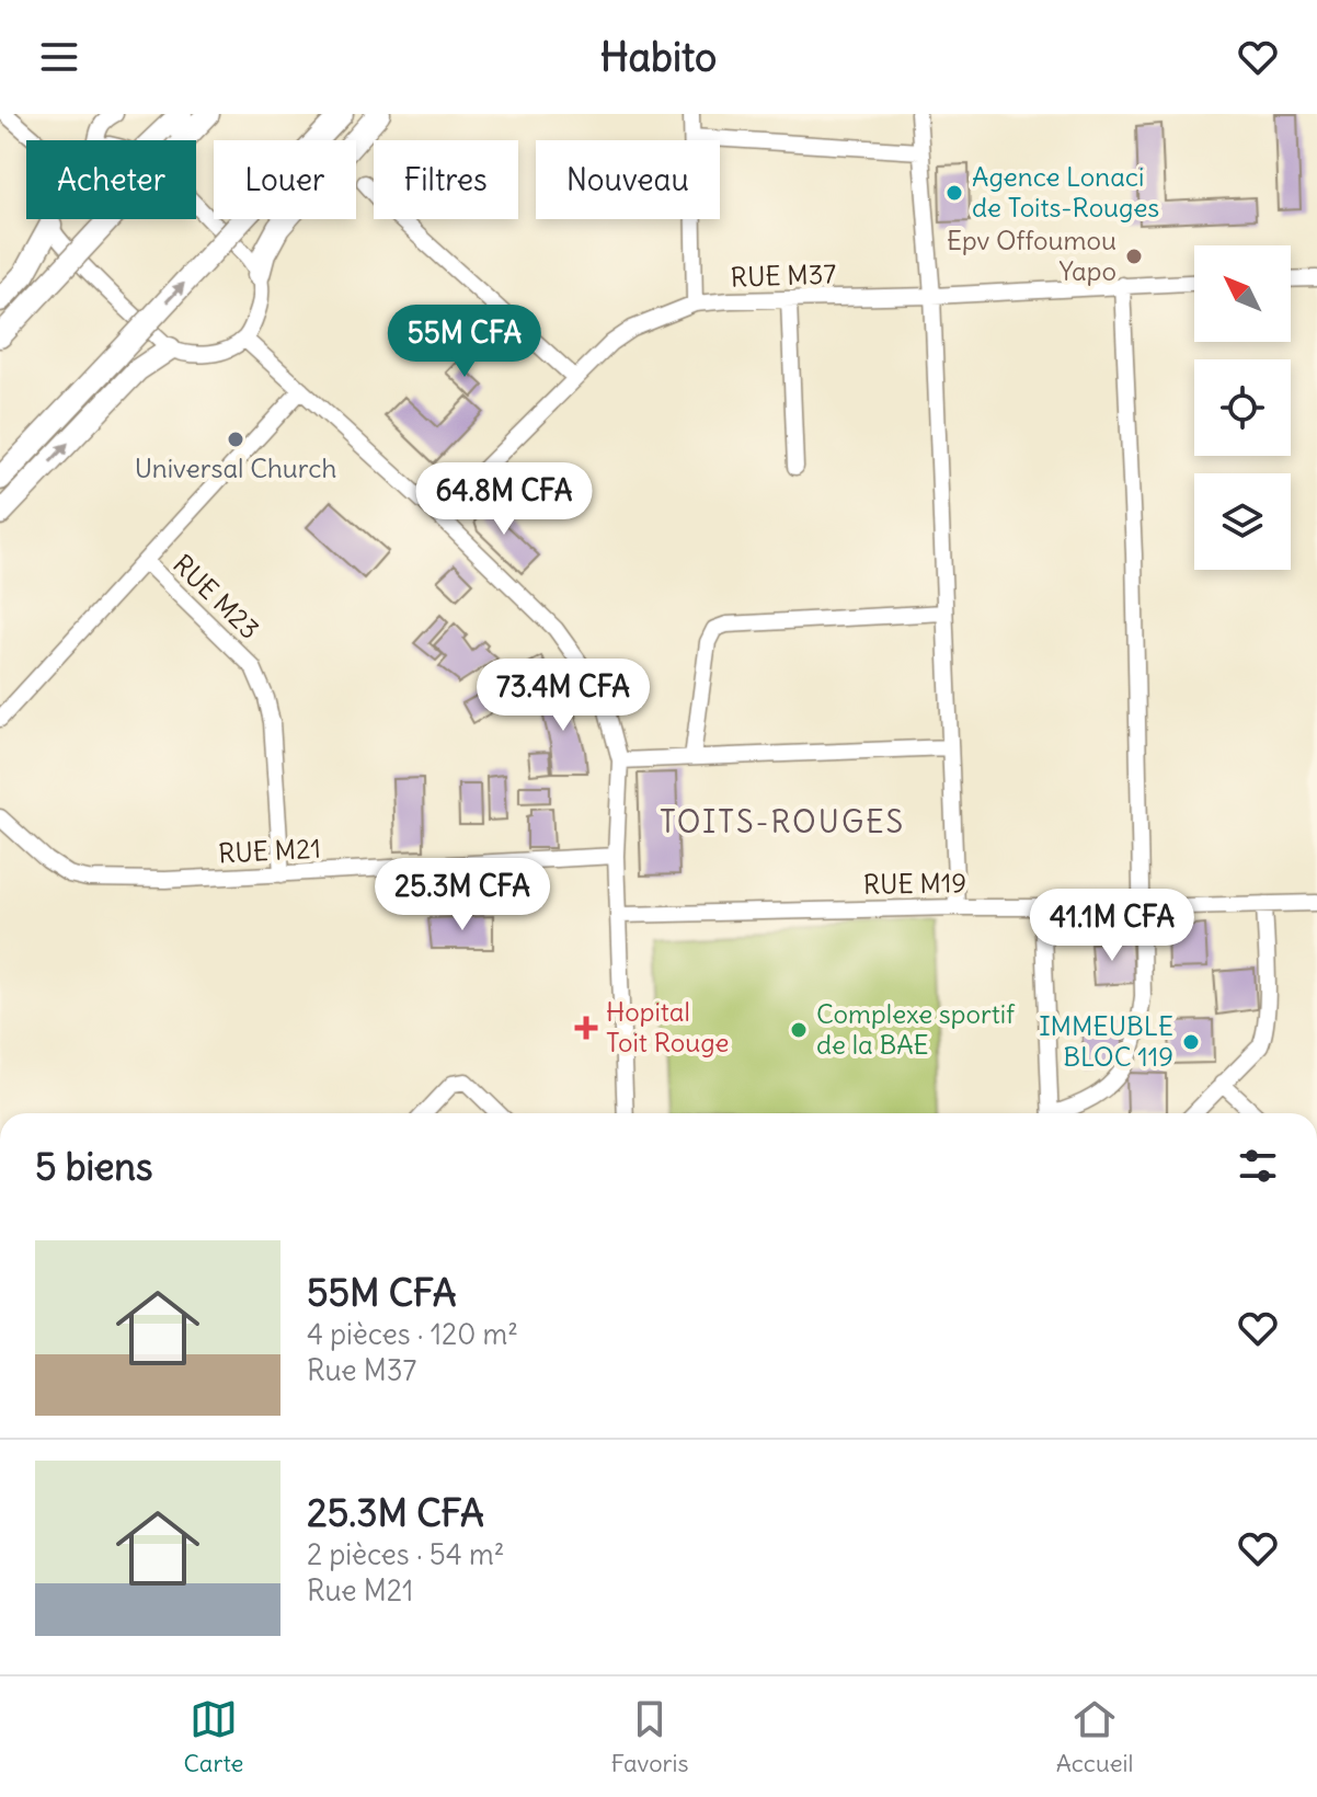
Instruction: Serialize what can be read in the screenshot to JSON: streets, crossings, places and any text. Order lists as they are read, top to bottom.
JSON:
{
  "streets": {
    "street": [
      "RUE M37",
      "RUE M23",
      "RUE M21",
      "RUE M19"
    ]
  },
  "crossings": [
    ["RUE M23", "RUE M21"]
  ],
  "districts": ["TOITS-ROUGES"],
  "places": {
    "other": [
      "Agence Lonaci de Toits-Rouges",
      "Epv Offoumou Yapo",
      "Universal Church",
      "Complexe sportif de la BAE",
      "IMMEUBLE BLOC 119"
    ],
    "health": ["Hopital Toit Rouge"]
  },
  "north": "top left",
  "page": {
    "header": "Habito",
    "chip": [
      "Acheter",
      "Louer",
      "Filtres",
      "Nouveau"
    ],
    "price": [
      "55M CFA",
      "64.8M CFA",
      "73.4M CFA",
      "25.3M CFA",
      "41.1M CFA"
    ],
    "heading": "5 biens",
    "list": [
      {
        "name": "55M CFA",
        "note": "4 pièces · 120 m² · Rue M37"
      },
      {
        "name": "25.3M CFA",
        "note": "2 pièces · 54 m² · Rue M21"
      }
    ],
    "tabs": ["Carte", "Favoris", "Accueil"]
  }
}
